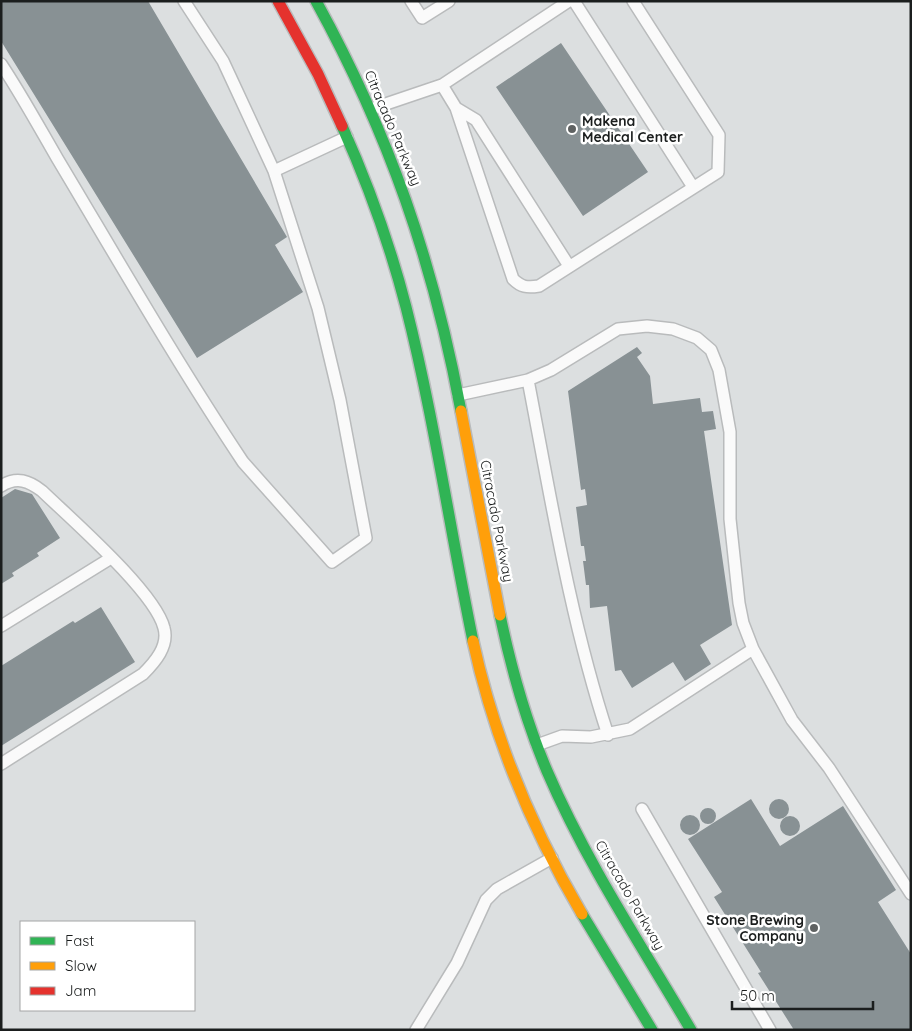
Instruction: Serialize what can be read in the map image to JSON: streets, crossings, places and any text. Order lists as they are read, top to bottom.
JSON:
{
  "streets": {
    "main road": ["Citracado Parkway"]
  },
  "places": ["Makena Medical Center", "Stone Brewing Company"],
  "legend": ["Fast", "Slow", "Jam"],
  "scale_bar": "50 m"
}
